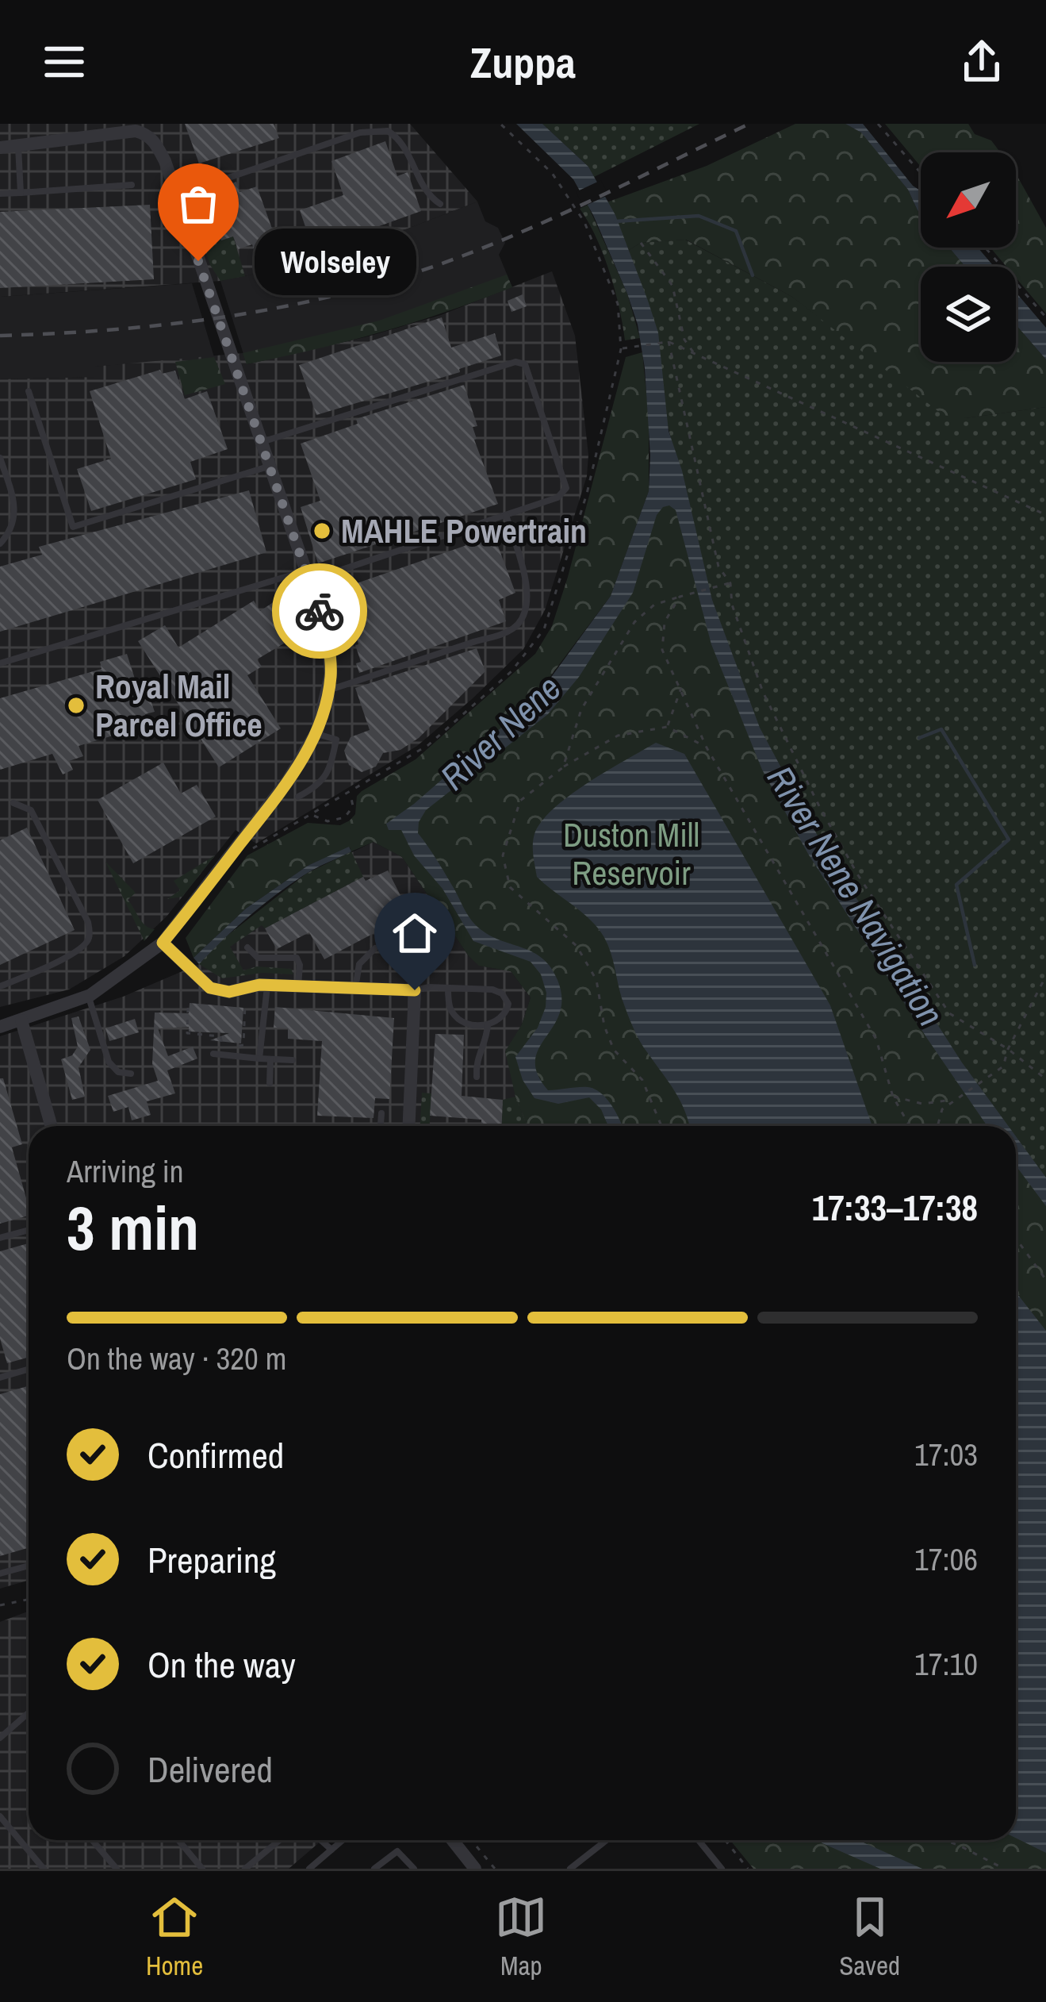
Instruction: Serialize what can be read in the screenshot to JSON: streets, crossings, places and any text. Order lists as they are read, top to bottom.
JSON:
{
  "water": ["River Nene", "River Nene Navigation"],
  "parks": ["Duston Mill Reservoir"],
  "places": ["Wolseley", "MAHLE Powertrain", "Royal Mail Parcel Office"],
  "north": "bottom left",
  "page": {
    "header": "Zuppa",
    "bubble": "Wolseley",
    "heading": ["3 min", "Arriving in", "17:33–17:38"],
    "bar": "On the way · 320 m",
    "list": [
      ["Confirmed", "17:03"],
      ["Preparing", "17:06"],
      ["On the way", "17:10"],
      "Delivered"
    ],
    "tabs": ["Home", "Map", "Saved"]
  }
}
